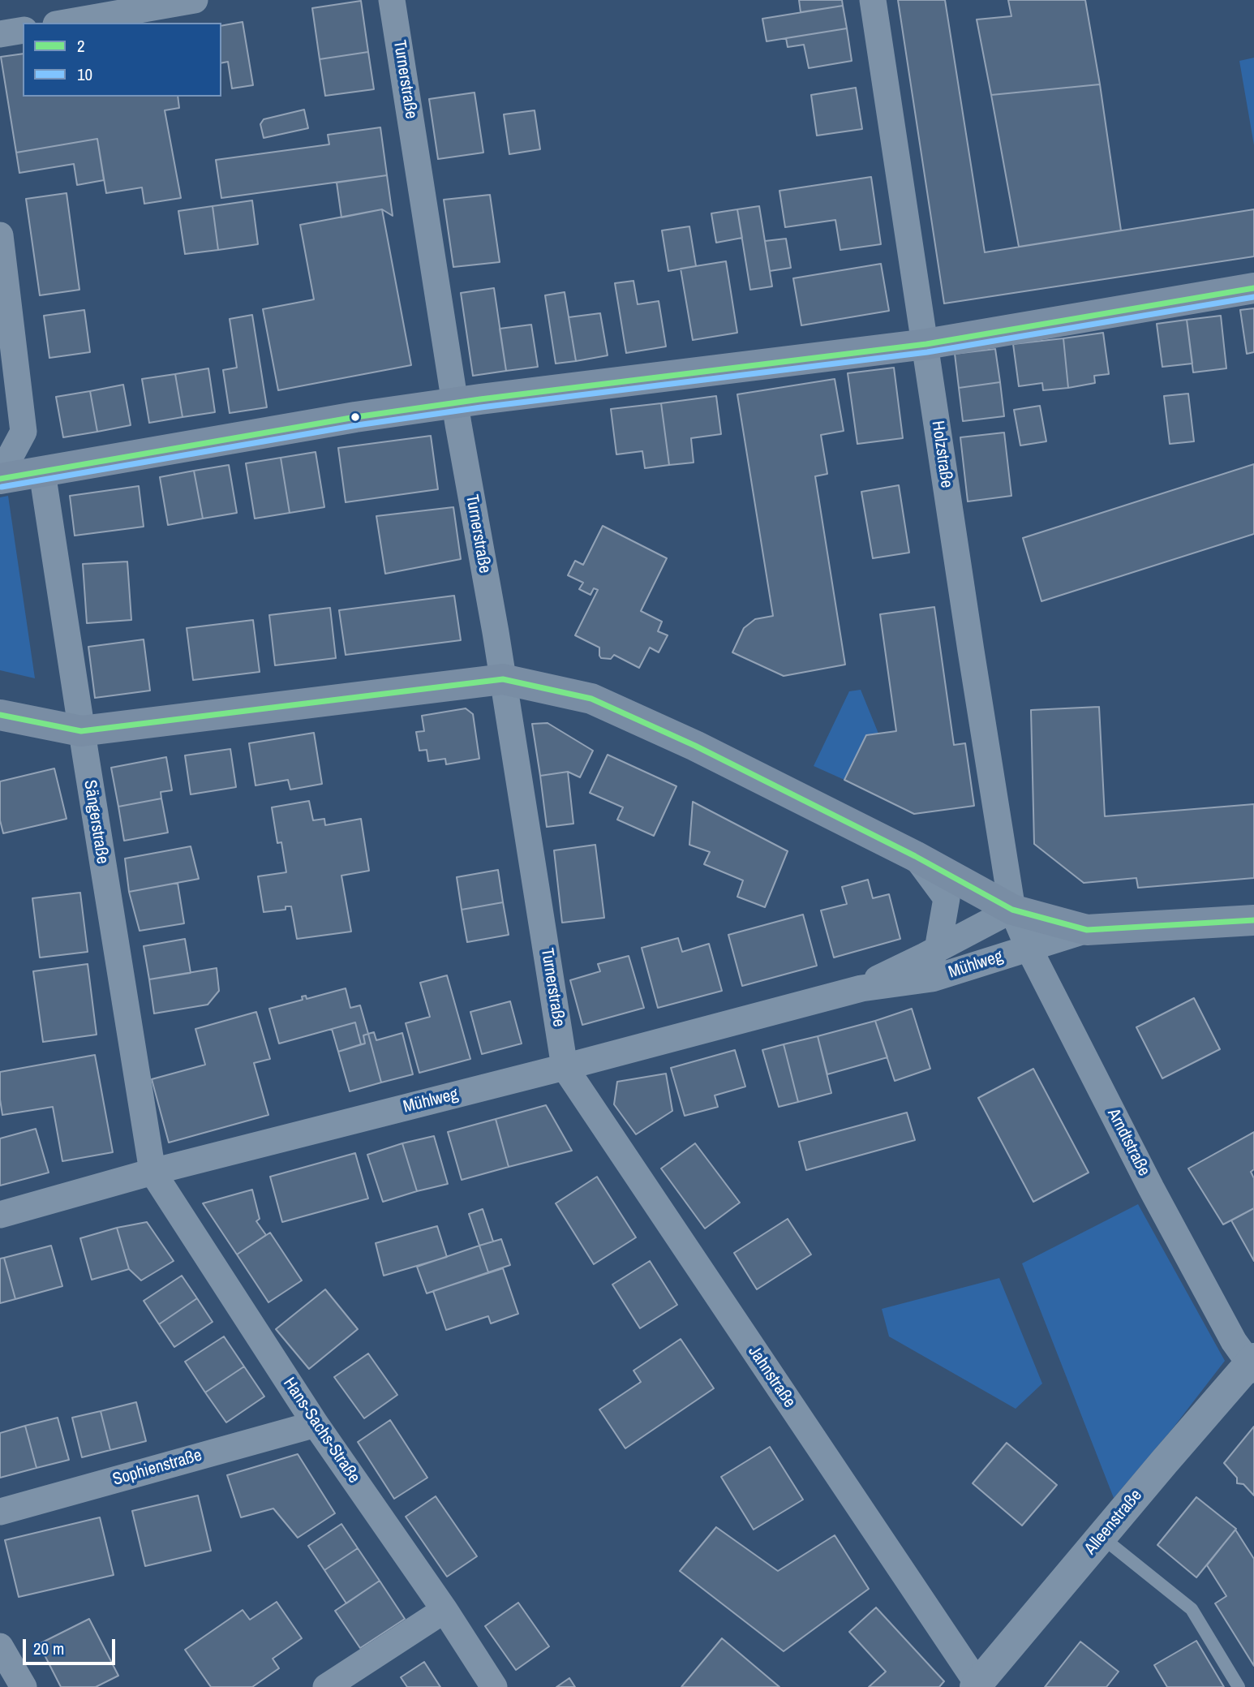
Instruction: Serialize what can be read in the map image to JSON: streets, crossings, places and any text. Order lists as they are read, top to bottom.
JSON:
{
  "streets": {
    "street": [
      "Turnerstraße",
      "Holzstraße",
      "Sängerstraße",
      "Mühlweg",
      "Arndtstraße",
      "Jahnstraße",
      "Hans-Sachs-Straße",
      "Sophienstraße",
      "Alleenstraße"
    ]
  },
  "crossings": [
    ["Turnerstraße", "Mühlweg"],
    ["Turnerstraße", "Jahnstraße"],
    ["Holzstraße", "Mühlweg"],
    ["Holzstraße", "Arndtstraße"],
    ["Sängerstraße", "Mühlweg"],
    ["Sängerstraße", "Hans-Sachs-Straße"],
    ["Mühlweg", "Arndtstraße"],
    ["Mühlweg", "Jahnstraße"],
    ["Mühlweg", "Hans-Sachs-Straße"],
    ["Arndtstraße", "Alleenstraße"],
    ["Jahnstraße", "Alleenstraße"],
    ["Hans-Sachs-Straße", "Sophienstraße"]
  ],
  "lines": ["transit line 2", "transit line 10"],
  "legend": ["2", "10"],
  "scale_bar": "20 m"
}
